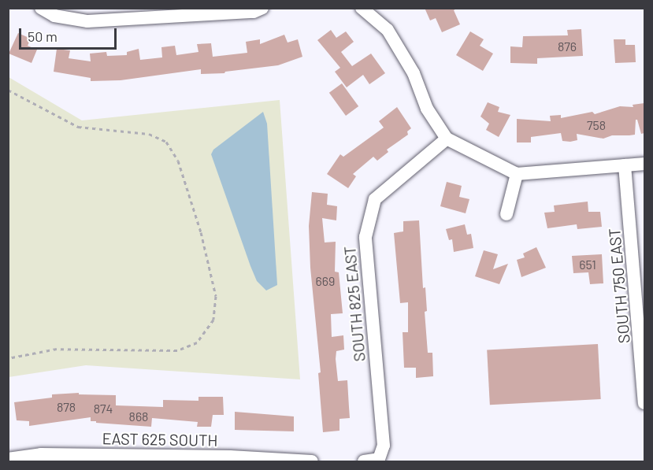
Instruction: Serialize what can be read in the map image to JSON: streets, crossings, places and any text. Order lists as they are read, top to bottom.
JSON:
{
  "streets": {
    "street": ["SOUTH 750 EAST", "SOUTH 825 EAST", "EAST 625 SOUTH"]
  },
  "house_numbers": [
    "876",
    "758",
    "651",
    "669",
    "878",
    "874",
    "868"
  ],
  "scale_bar": "50 m"
}
